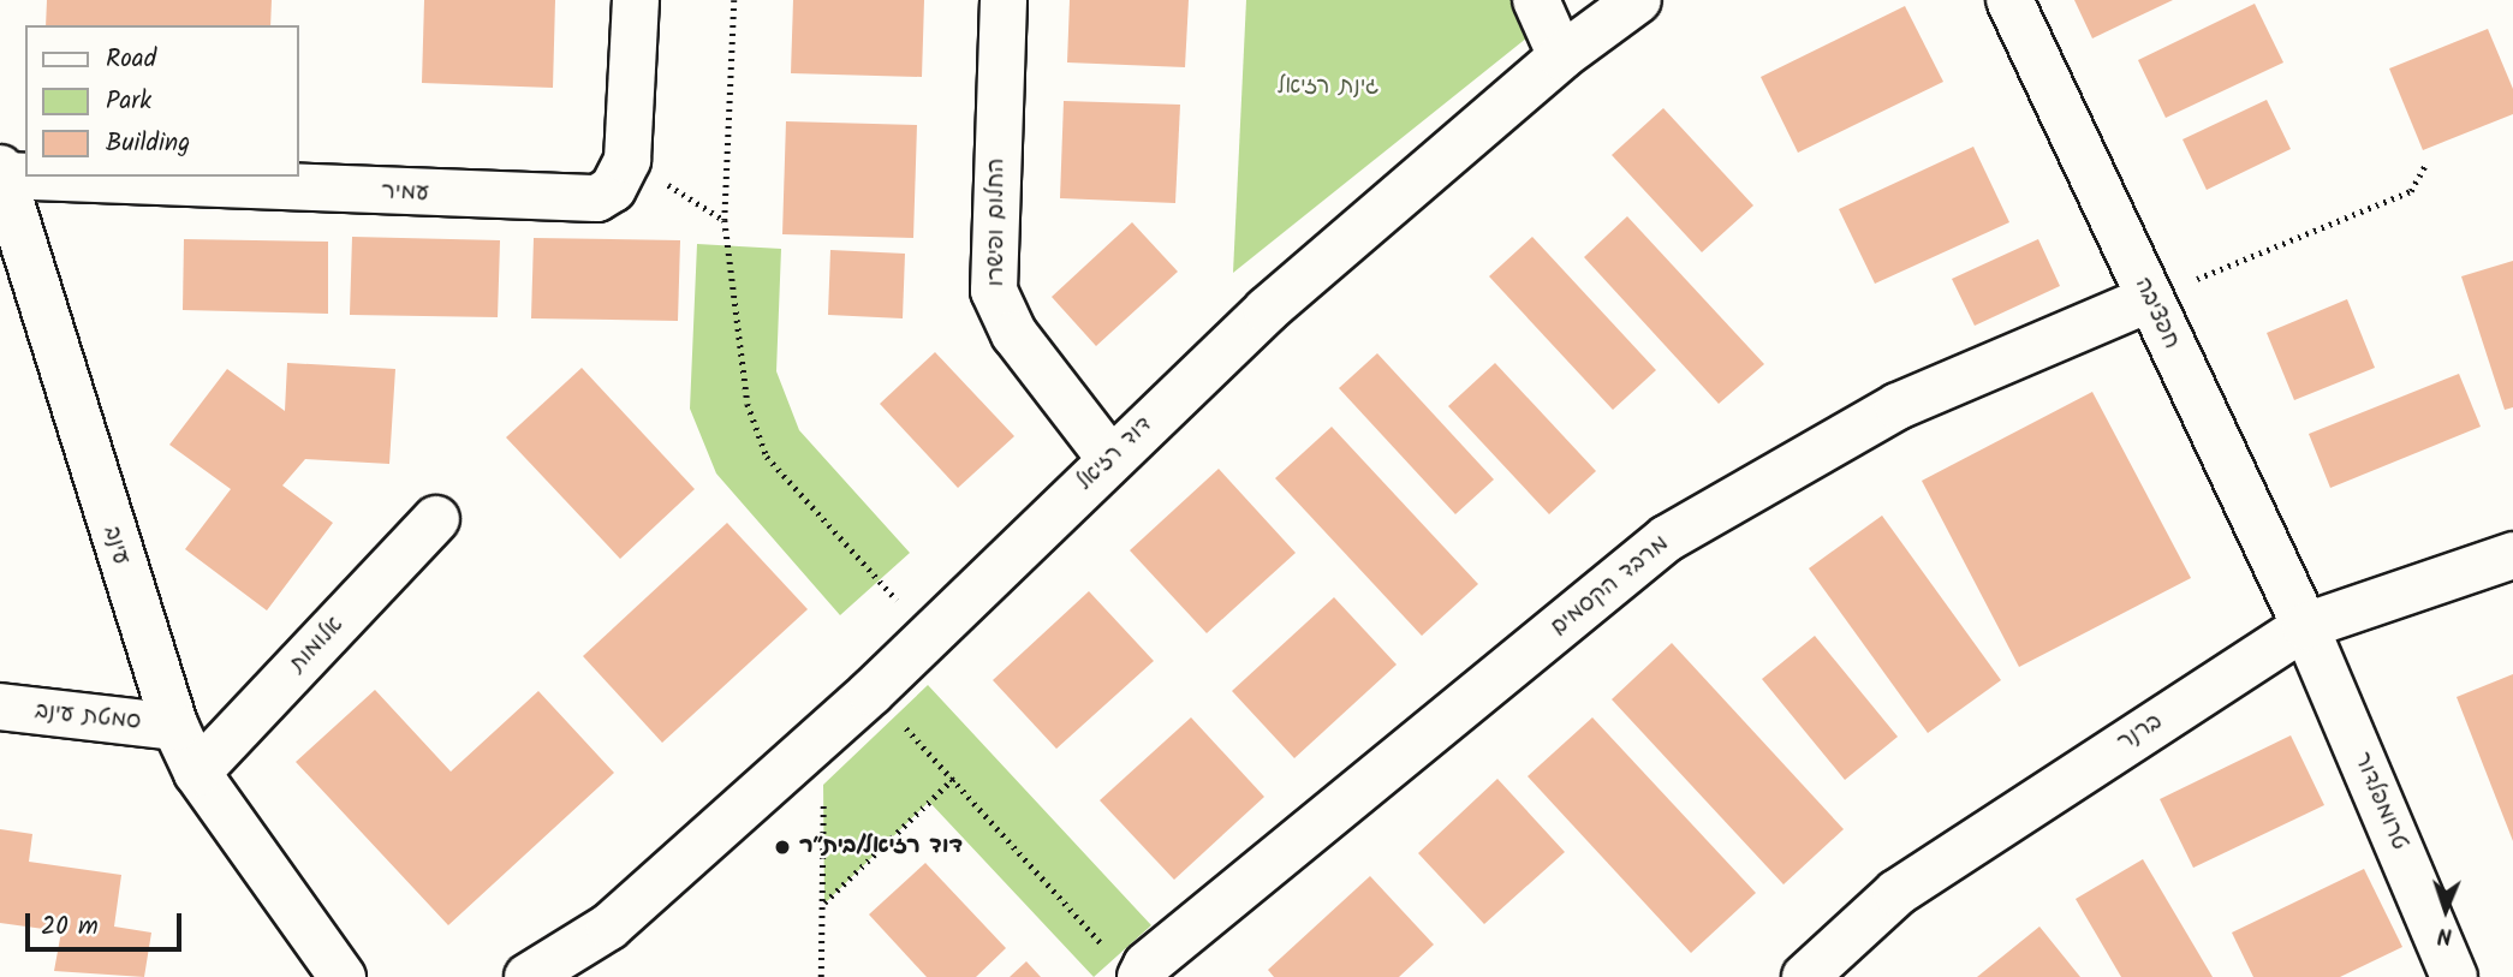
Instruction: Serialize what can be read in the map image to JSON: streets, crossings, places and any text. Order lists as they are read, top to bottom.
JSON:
{
  "streets": {
    "street": [
      "עמיר",
      "החלום ופישרו",
      "חפציבה",
      "דוד רזיאל",
      "עינב",
      "מרבד הקסמים",
      "אלומות",
      "סמטת עינב",
      "ברנר",
      "טרומפלדור"
    ]
  },
  "crossings": [
    ["עמיר", "עינב"],
    ["החלום ופישרו", "דוד רזיאל"],
    ["חפציבה", "מרבד הקסמים"],
    ["חפציבה", "ברנר"],
    ["חפציבה", "טרומפלדור"],
    ["עינב", "אלומות"],
    ["עינב", "סמטת עינב"],
    ["ברנר", "טרומפלדור"]
  ],
  "parks": ["גינת רזיאל"],
  "places": ["דוד רזיאל/בית״ר"],
  "legend": ["Road", "Park", "Building"],
  "scale_bar": "20 m",
  "north": "bottom"
}
